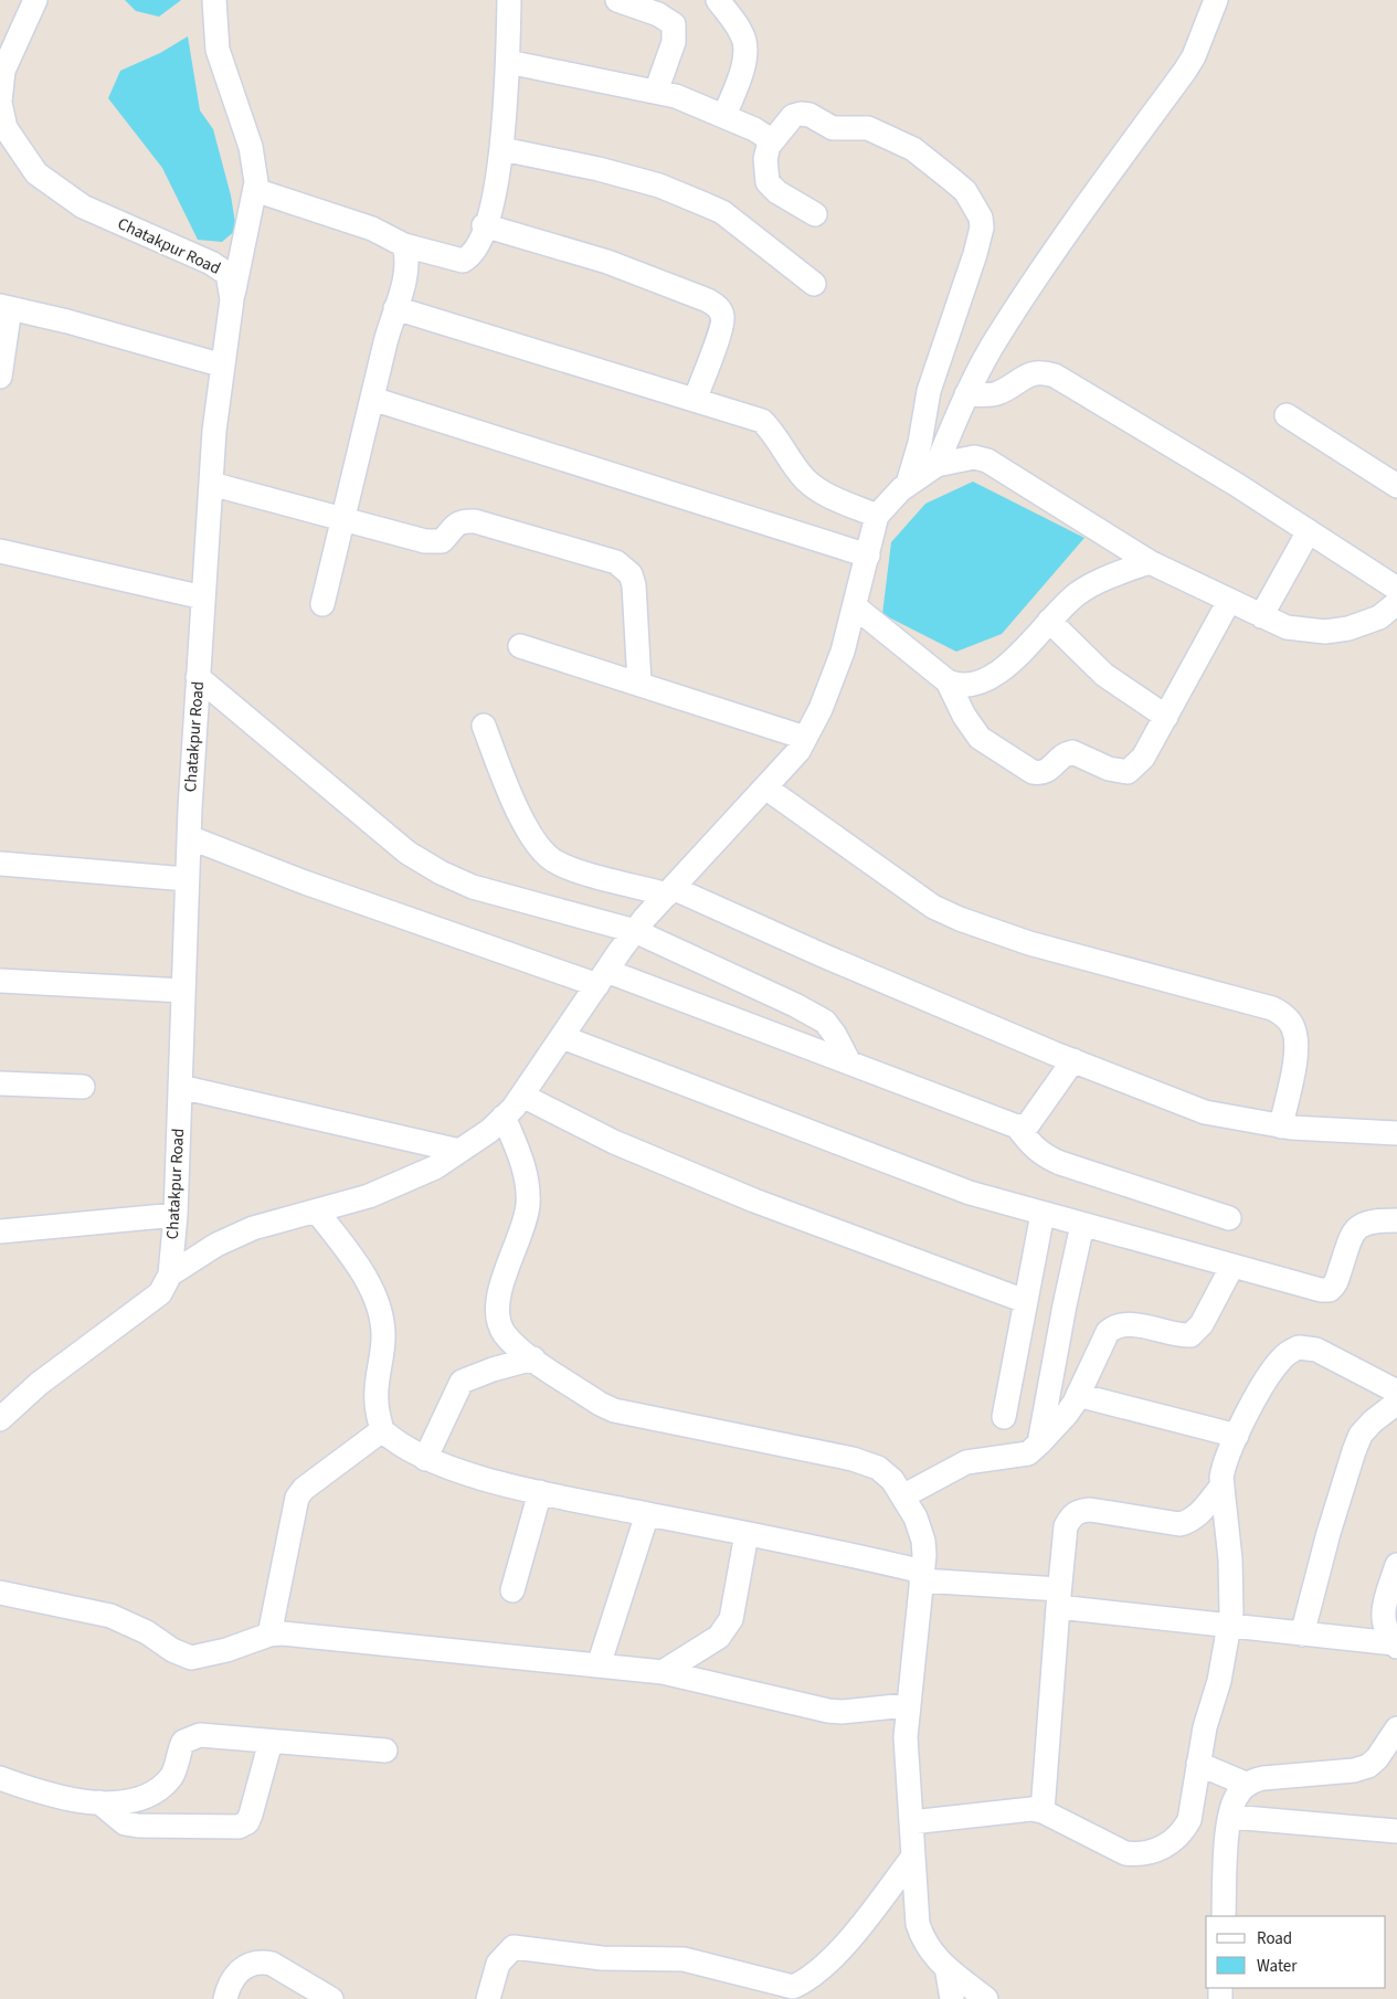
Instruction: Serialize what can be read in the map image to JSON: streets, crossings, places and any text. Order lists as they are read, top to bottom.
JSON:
{
  "streets": {
    "street": ["Chatakpur Road"]
  },
  "legend": ["Road", "Water"]
}
